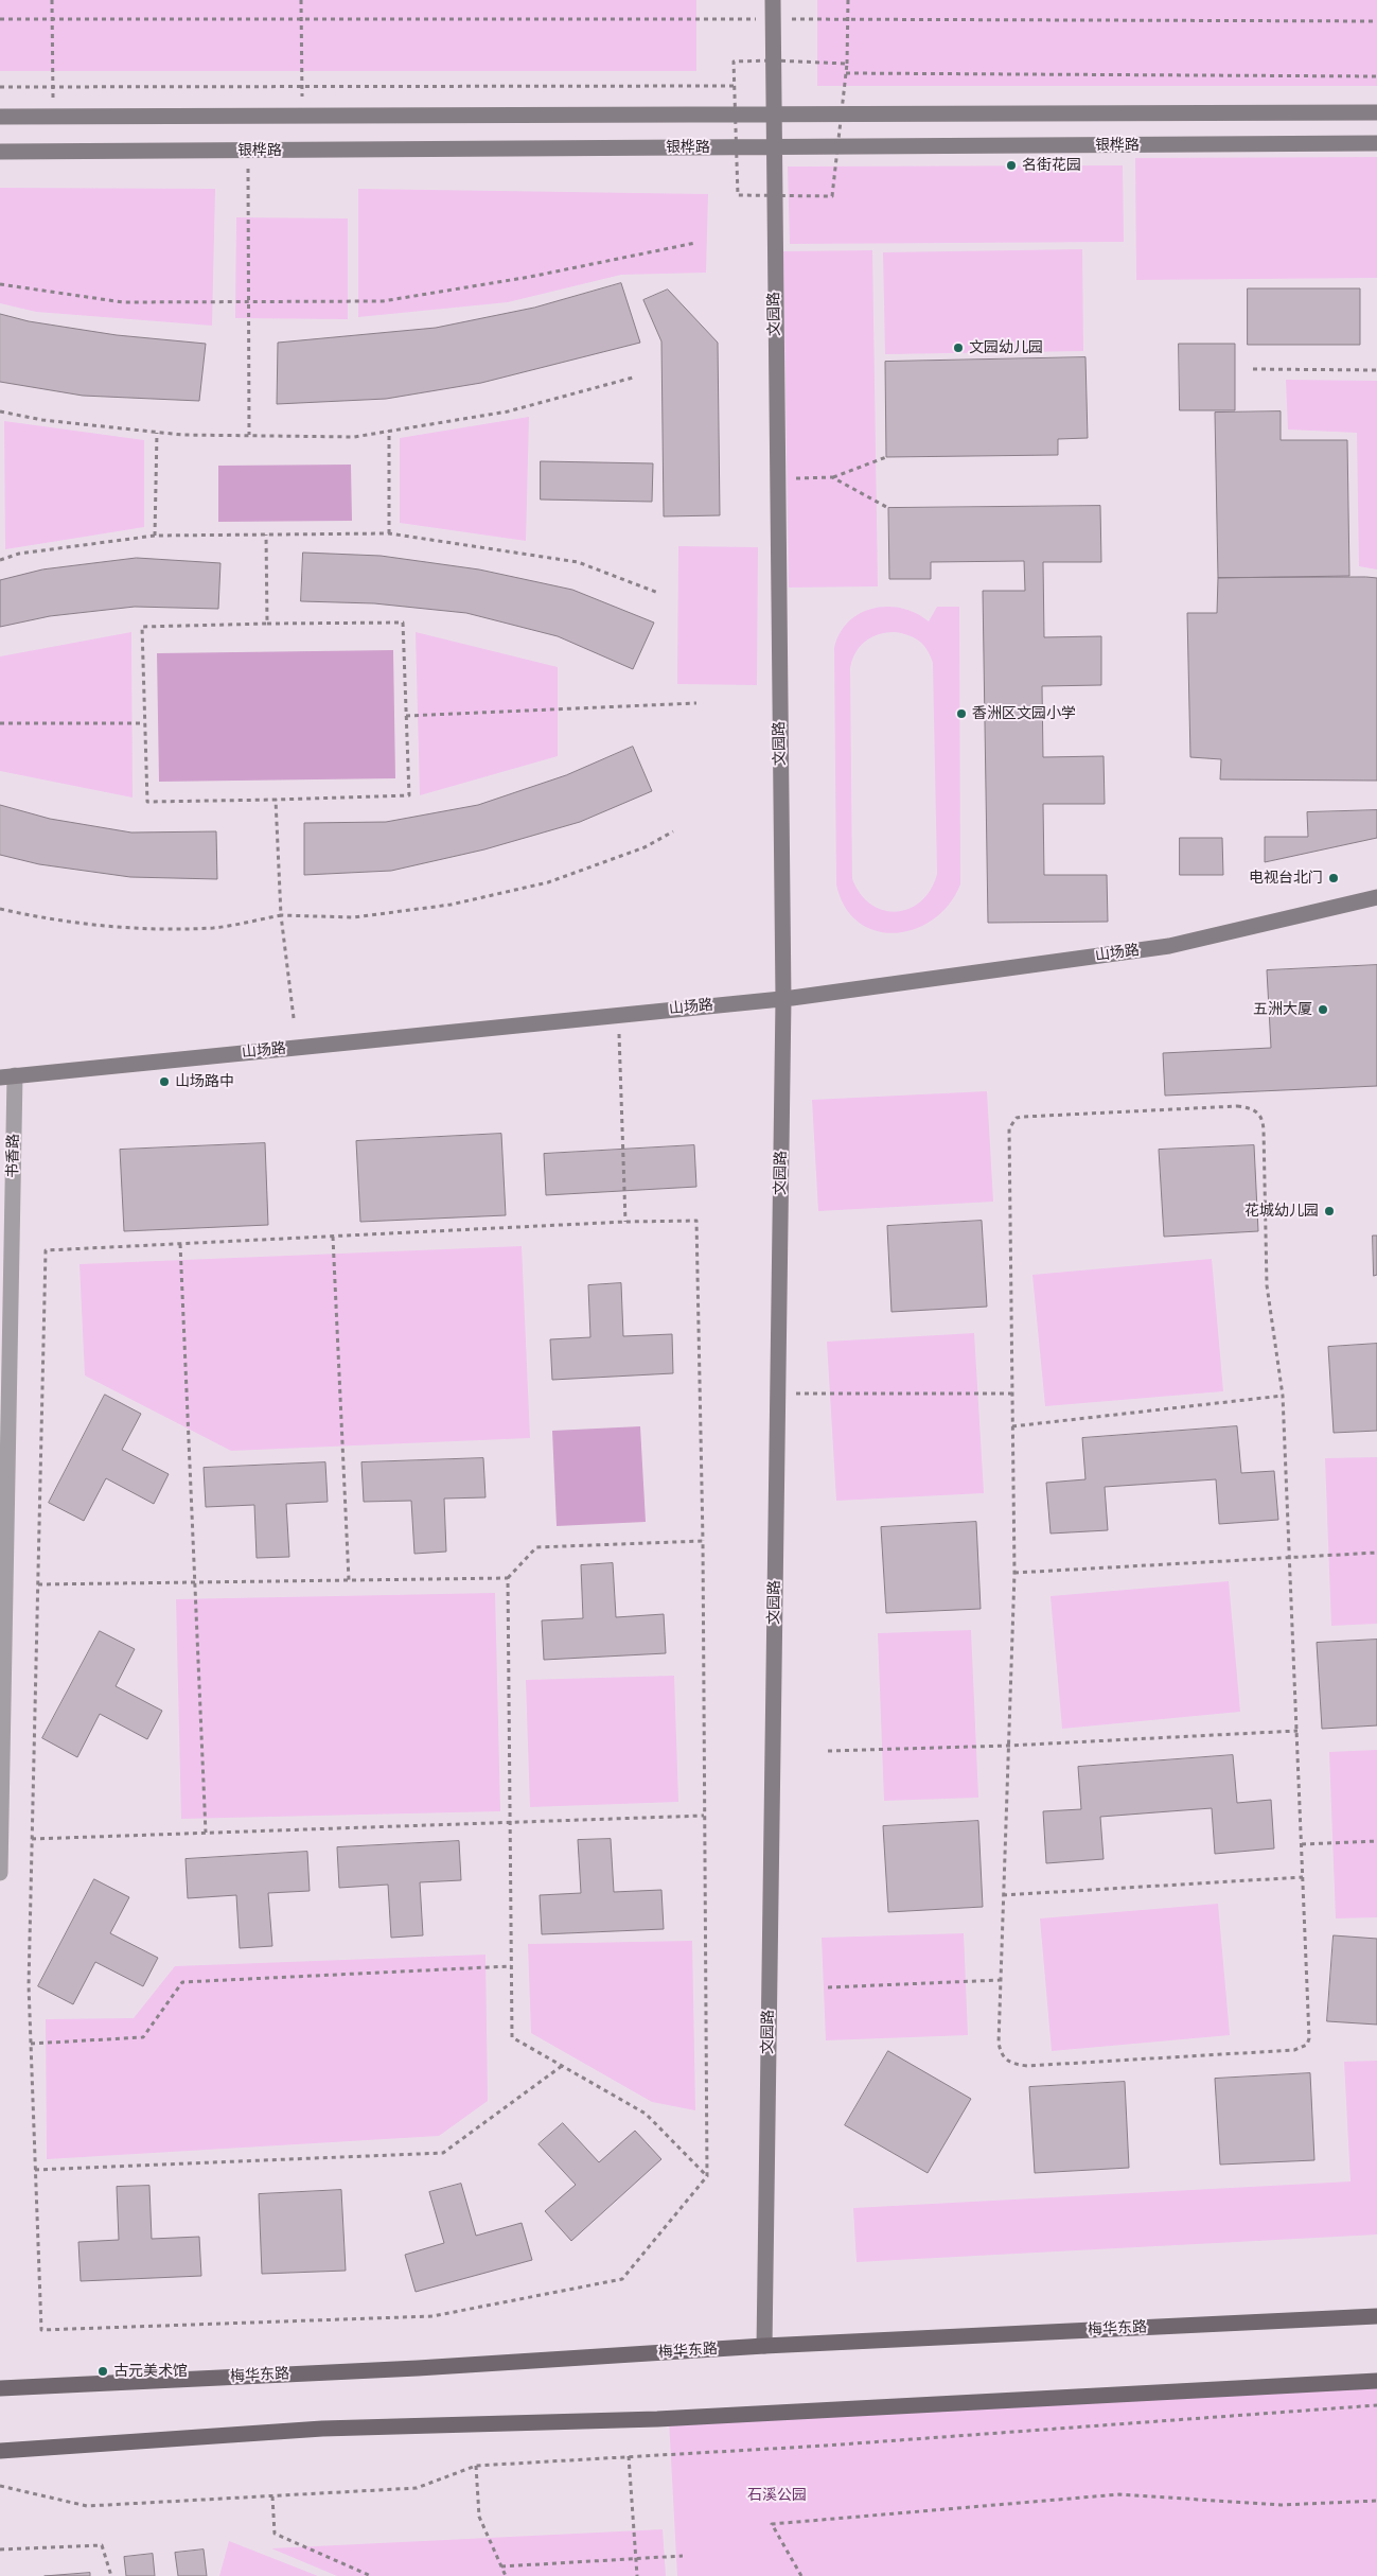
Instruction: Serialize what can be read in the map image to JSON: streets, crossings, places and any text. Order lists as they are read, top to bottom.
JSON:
{
  "streets": {
    "main road": ["梅华东路"],
    "street": [
      "银桦路",
      "文园路",
      "山场路",
      "书香路"
    ]
  },
  "crossings": [
    ["银桦路", "文园路"],
    ["文园路", "山场路"],
    ["文园路", "梅华东路"],
    ["山场路", "书香路"]
  ],
  "parks": ["石溪公园"],
  "places": [
    "名街花园",
    "文园幼儿园",
    "香洲区文园小学",
    "电视台北门",
    "五洲大厦",
    "山场路中",
    "花城幼儿园",
    "古元美术馆"
  ]
}
